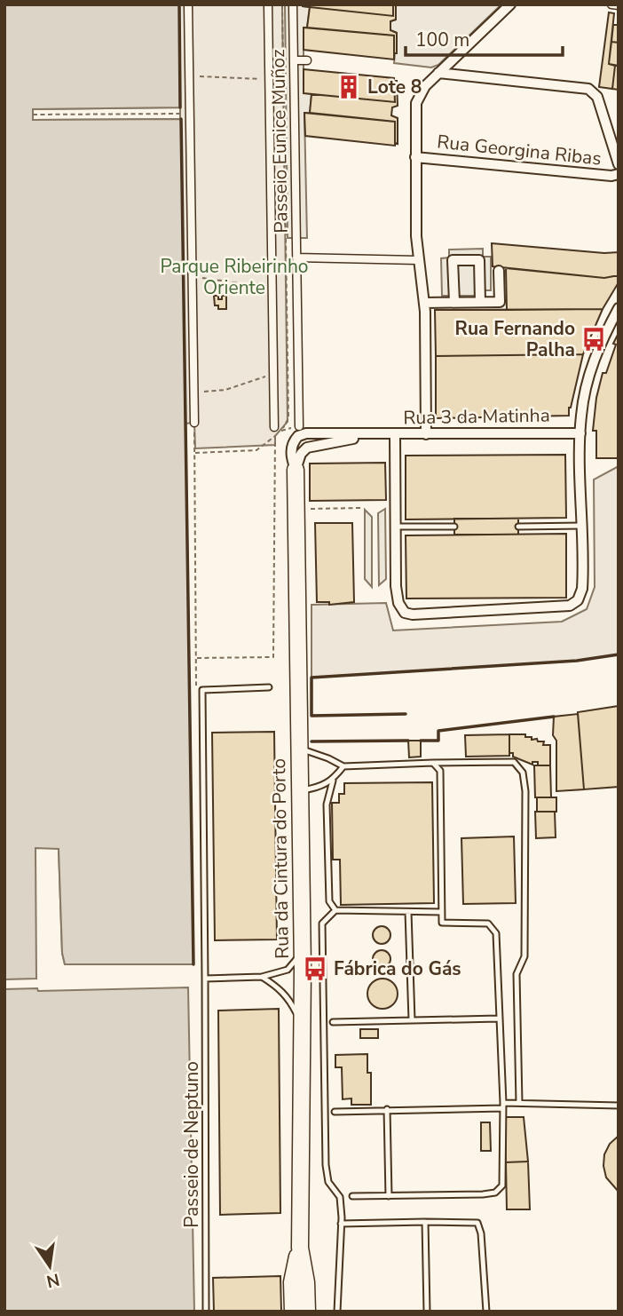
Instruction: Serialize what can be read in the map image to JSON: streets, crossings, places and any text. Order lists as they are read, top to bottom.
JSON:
{
  "streets": {
    "main road": ["Rua da Cintura do Porto"],
    "street": ["Passeio Eunice Muñoz", "Rua Georgina Ribas", "Rua 3 da Matinha"],
    "lane": ["Passeio de Neptuno"]
  },
  "crossings": [
    ["Rua 3 da Matinha", "Rua da Cintura do Porto"]
  ],
  "parks": ["Parque Ribeirinho Oriente"],
  "places": {
    "building": ["Lote 8"],
    "bus stop": ["Rua Fernando Palha", "Fábrica do Gás"]
  },
  "scale_bar": "100 m",
  "north": "bottom"
}
